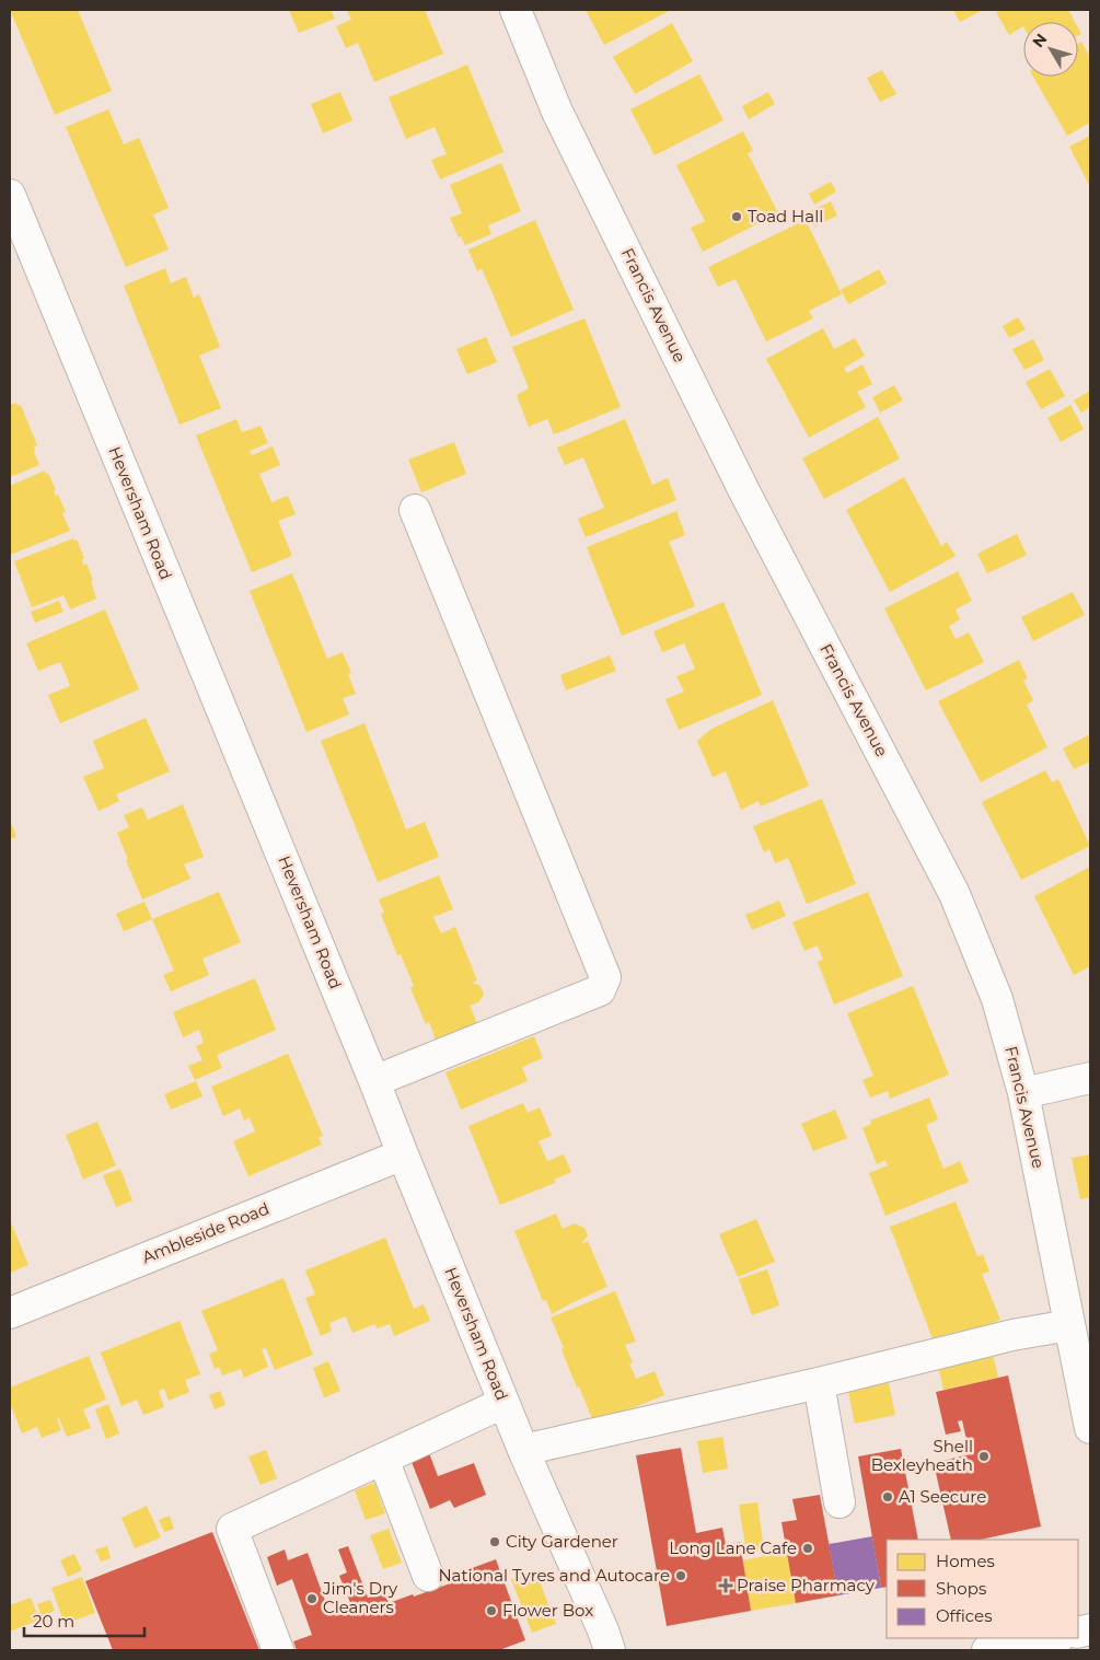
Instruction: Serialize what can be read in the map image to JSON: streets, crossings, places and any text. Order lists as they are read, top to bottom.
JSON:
{
  "streets": {
    "street": ["Francis Avenue", "Heversham Road", "Ambleside Road"]
  },
  "crossings": [
    ["Heversham Road", "Ambleside Road"]
  ],
  "places": {
    "other": [
      "Toad Hall",
      "Shell Bexleyheath",
      "A1 Seecure",
      "City Gardener",
      "Long Lane Cafe",
      "National Tyres and Autocare",
      "Jim's Dry Cleaners",
      "Flower Box"
    ],
    "health": ["Praise Pharmacy"]
  },
  "legend": ["Homes", "Shops", "Offices"],
  "scale_bar": "20 m",
  "north": "top left"
}
